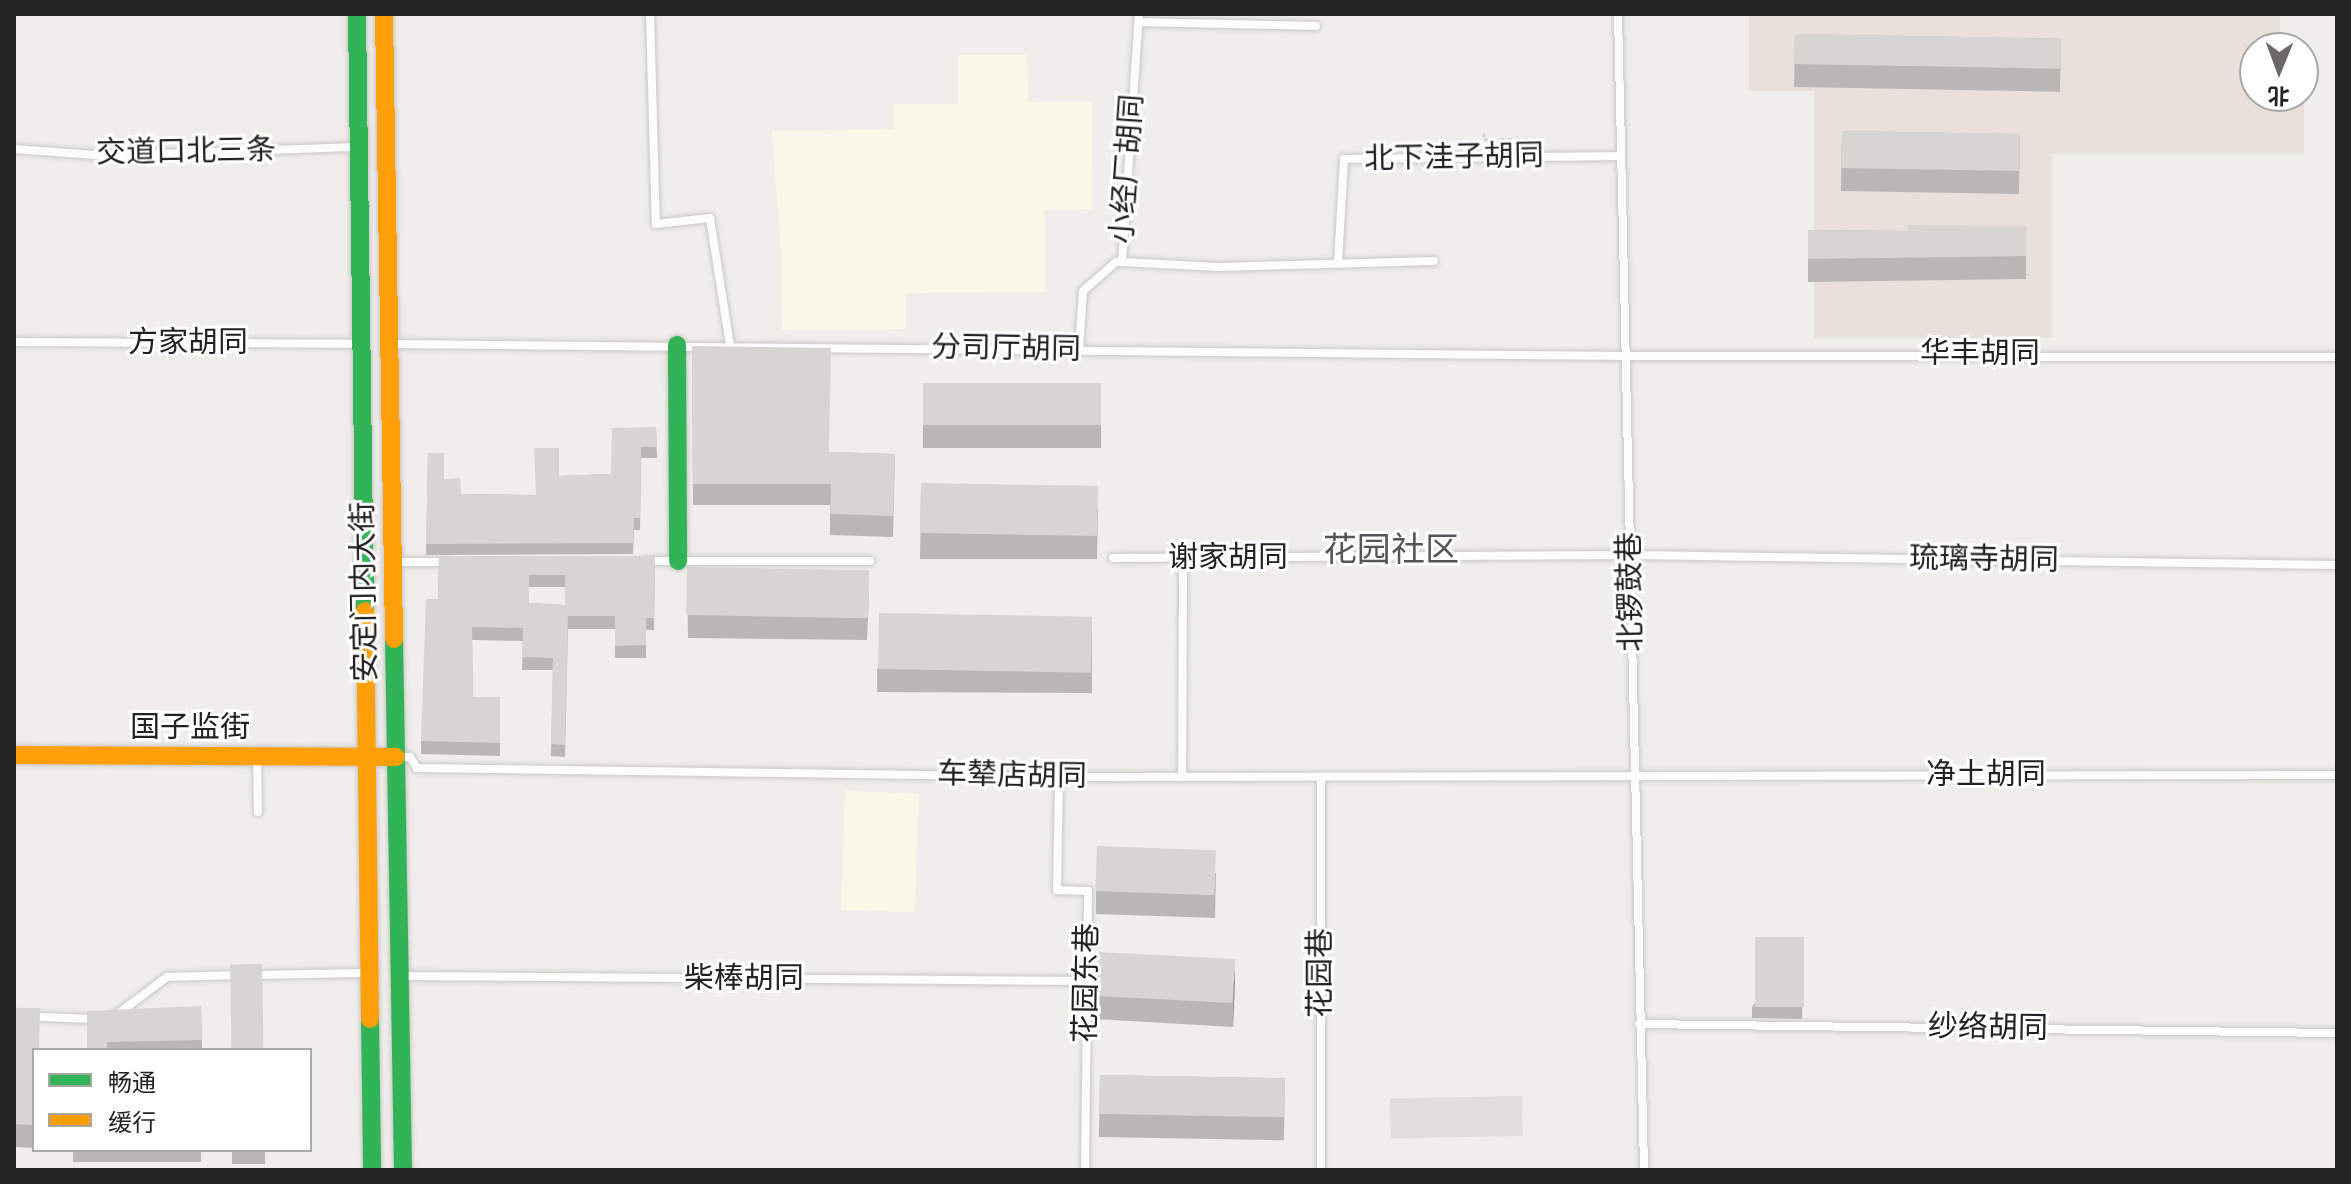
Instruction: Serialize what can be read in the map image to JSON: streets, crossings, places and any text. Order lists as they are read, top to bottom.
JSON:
{
  "streets": {
    "main road": ["安定门内大街", "国子监街"],
    "lane": [
      "交道口北三条",
      "北下洼子胡同",
      "小经厂胡同",
      "方家胡同",
      "分司厅胡同",
      "华丰胡同",
      "谢家胡同",
      "琉璃寺胡同",
      "北锣鼓巷",
      "净土胡同",
      "车辇店胡同",
      "花园巷",
      "柴棒胡同",
      "花园东巷",
      "纱络胡同"
    ]
  },
  "crossings": [
    ["交道口北三条", "安定门内大街"],
    ["北下洼子胡同", "北锣鼓巷"],
    ["小经厂胡同", "分司厅胡同"],
    ["方家胡同", "安定门内大街"],
    ["分司厅胡同", "华丰胡同"],
    ["分司厅胡同", "安定门内大街"],
    ["分司厅胡同", "北锣鼓巷"],
    ["华丰胡同", "北锣鼓巷"],
    ["谢家胡同", "琉璃寺胡同"],
    ["谢家胡同", "北锣鼓巷"],
    ["琉璃寺胡同", "北锣鼓巷"],
    ["安定门内大街", "国子监街"],
    ["安定门内大街", "车辇店胡同"],
    ["安定门内大街", "柴棒胡同"],
    ["北锣鼓巷", "净土胡同"],
    ["北锣鼓巷", "车辇店胡同"],
    ["北锣鼓巷", "纱络胡同"],
    ["国子监街", "车辇店胡同"],
    ["净土胡同", "车辇店胡同"],
    ["车辇店胡同", "花园巷"],
    ["车辇店胡同", "花园东巷"],
    ["柴棒胡同", "花园东巷"]
  ],
  "districts": ["花园社区"],
  "legend": ["畅通", "缓行"],
  "north": "bottom"
}
